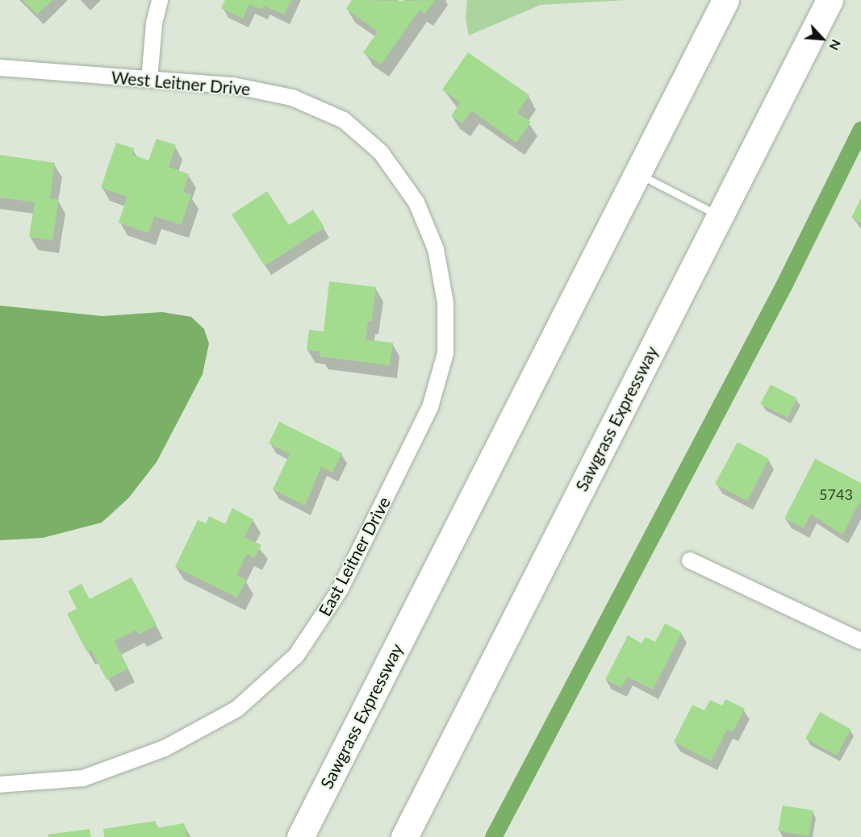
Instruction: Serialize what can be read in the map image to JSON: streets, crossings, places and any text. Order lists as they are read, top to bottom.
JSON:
{
  "streets": {
    "highway": ["Sawgrass Expressway"],
    "street": ["West Leitner Drive", "East Leitner Drive"]
  },
  "crossings": [
    ["West Leitner Drive", "East Leitner Drive"]
  ],
  "house_numbers": ["5743"],
  "north": "bottom right"
}
